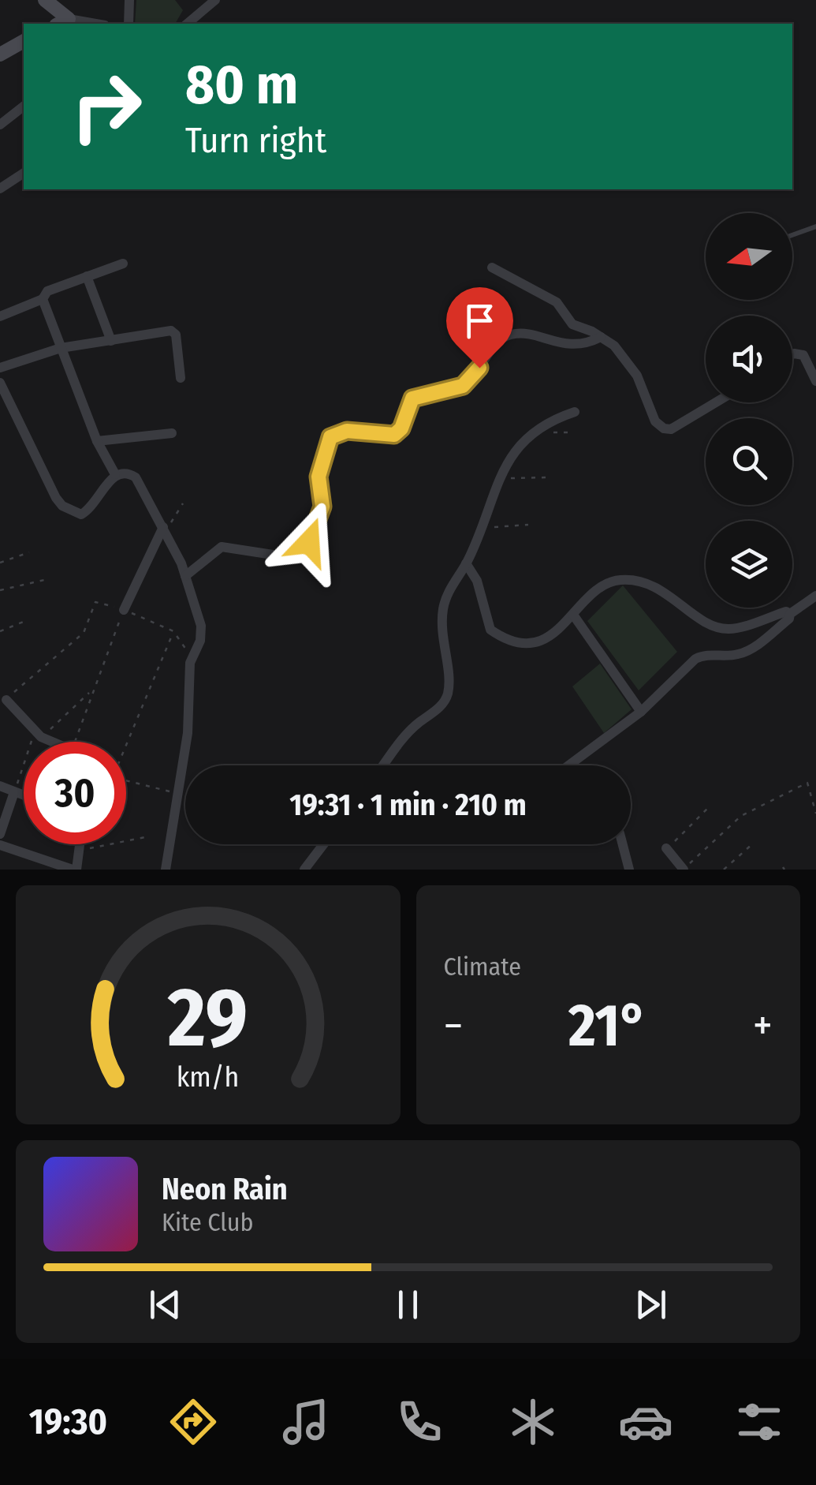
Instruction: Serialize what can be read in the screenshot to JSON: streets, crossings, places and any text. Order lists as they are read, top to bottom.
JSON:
{
  "north": "left",
  "page": {
    "turn": ["80 m", "Turn right"],
    "limit": "30",
    "trip": "19:31 · 1 min · 210 m",
    "tile": "Climate",
    "heat": ["−", "21°", "+"],
    "song": ["Neon Rain", "Kite Club"],
    "tabs": "19:30",
    "gauge": ["29", "km/h"]
  }
}
